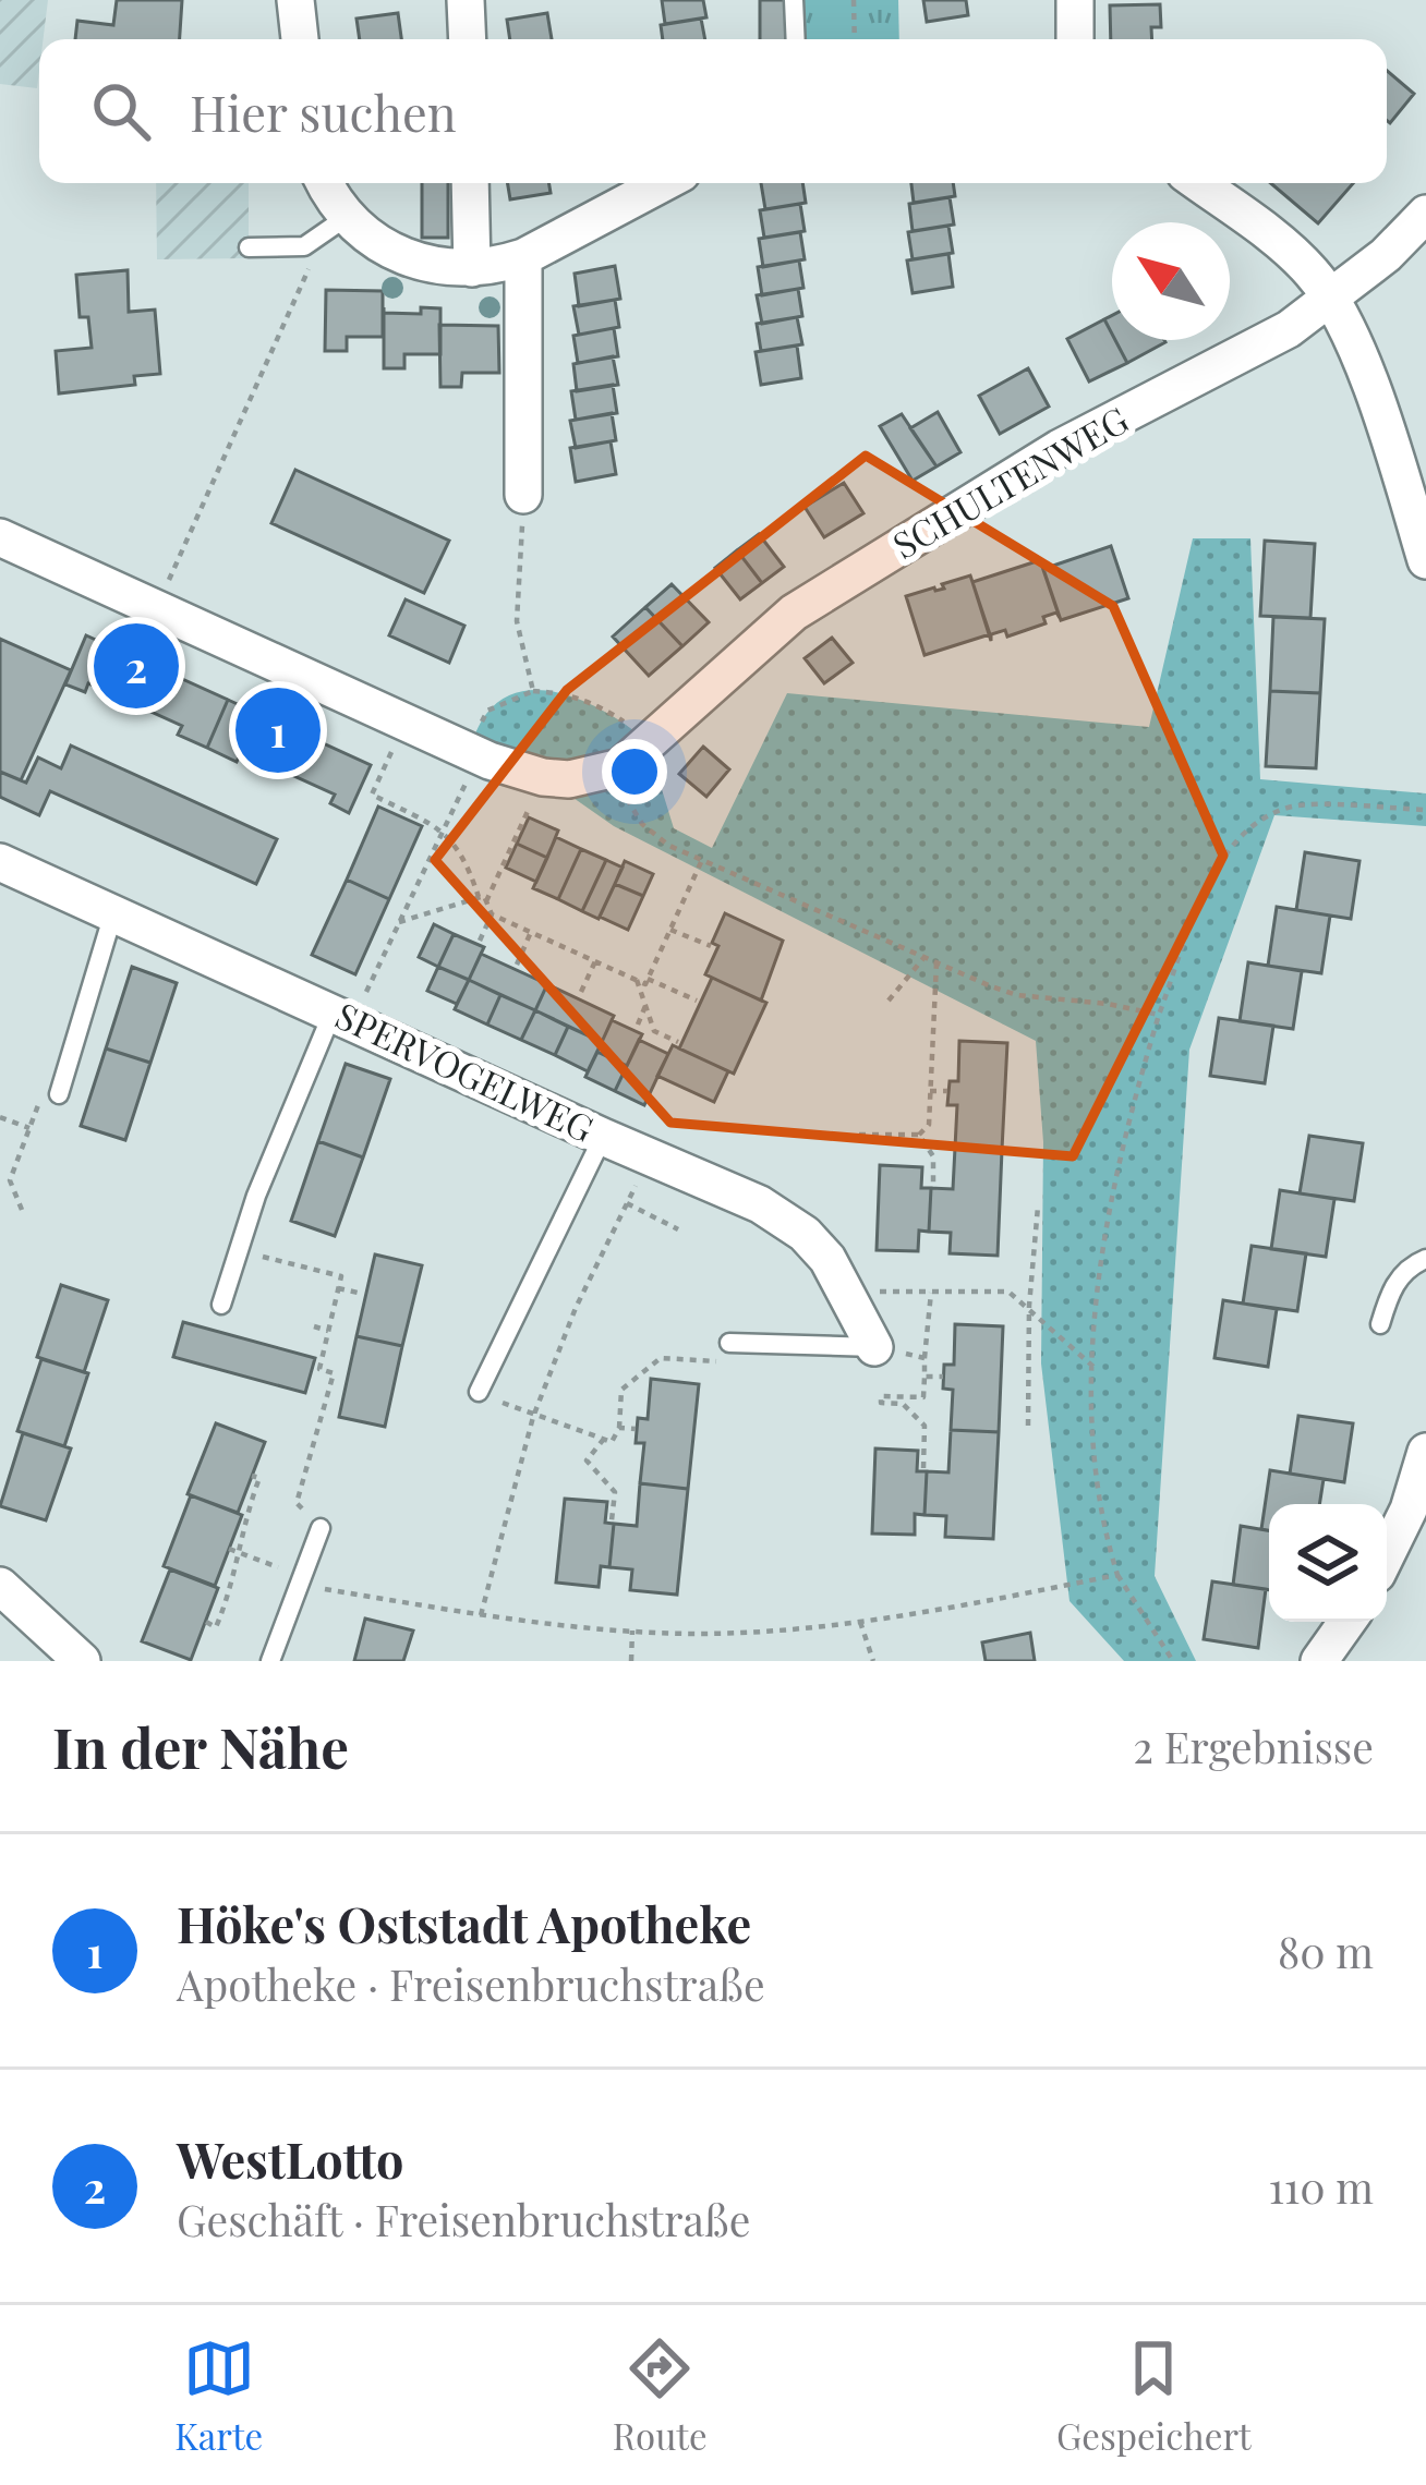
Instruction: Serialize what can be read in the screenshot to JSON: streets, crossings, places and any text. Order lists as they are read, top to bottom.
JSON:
{
  "streets": {
    "street": ["SCHULTENWEG", "SPERVOGELWEG"]
  },
  "north": "top left",
  "page": {
    "search": "Hier suchen",
    "pins": ["2", "1"],
    "heading": ["In der Nähe", "2 Ergebnisse"],
    "list": [
      {
        "mark": "1",
        "name": "Höke's Oststadt Apotheke",
        "note": "Apotheke · Freisenbruchstraße",
        "value": "80 m"
      },
      {
        "mark": "2",
        "name": "WestLotto",
        "note": "Geschäft · Freisenbruchstraße",
        "value": "110 m"
      }
    ],
    "nav": ["Karte", "Route", "Gespeichert"]
  }
}
